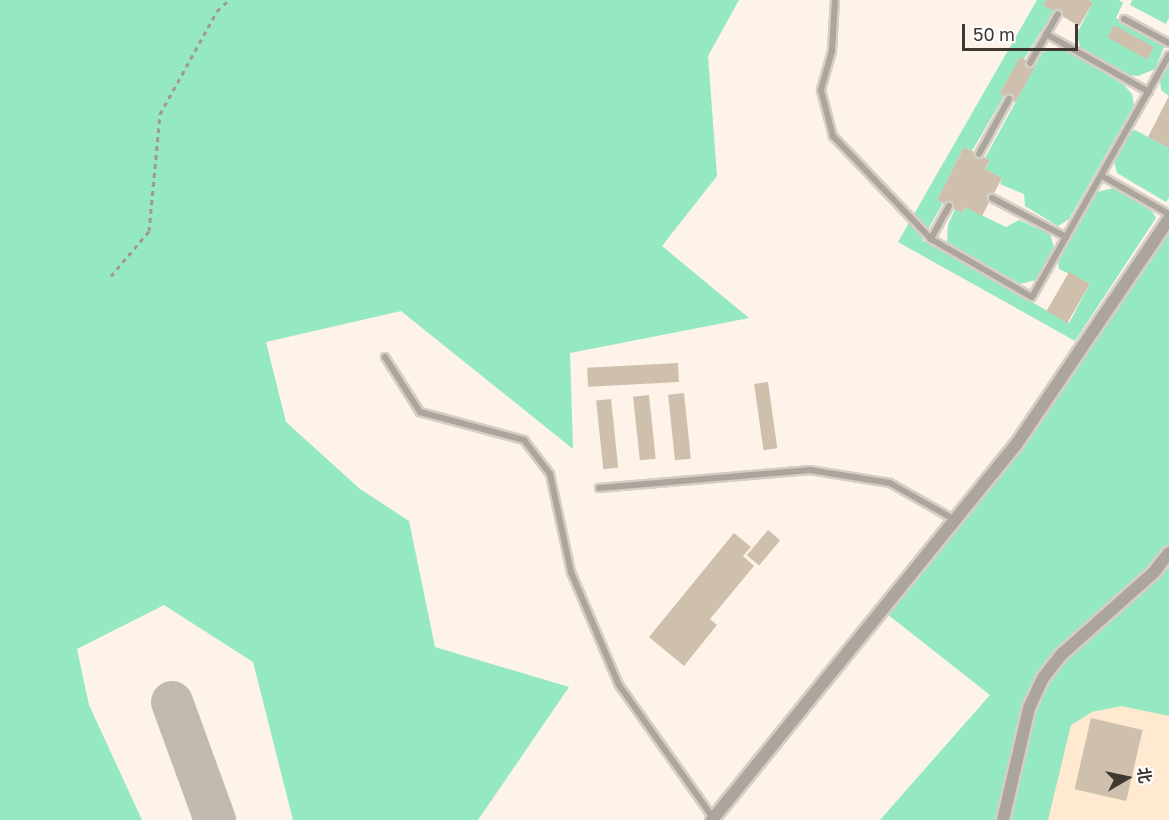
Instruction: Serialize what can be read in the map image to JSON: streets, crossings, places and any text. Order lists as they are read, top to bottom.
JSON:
{
  "scale_bar": "50 m",
  "north": "right"
}
